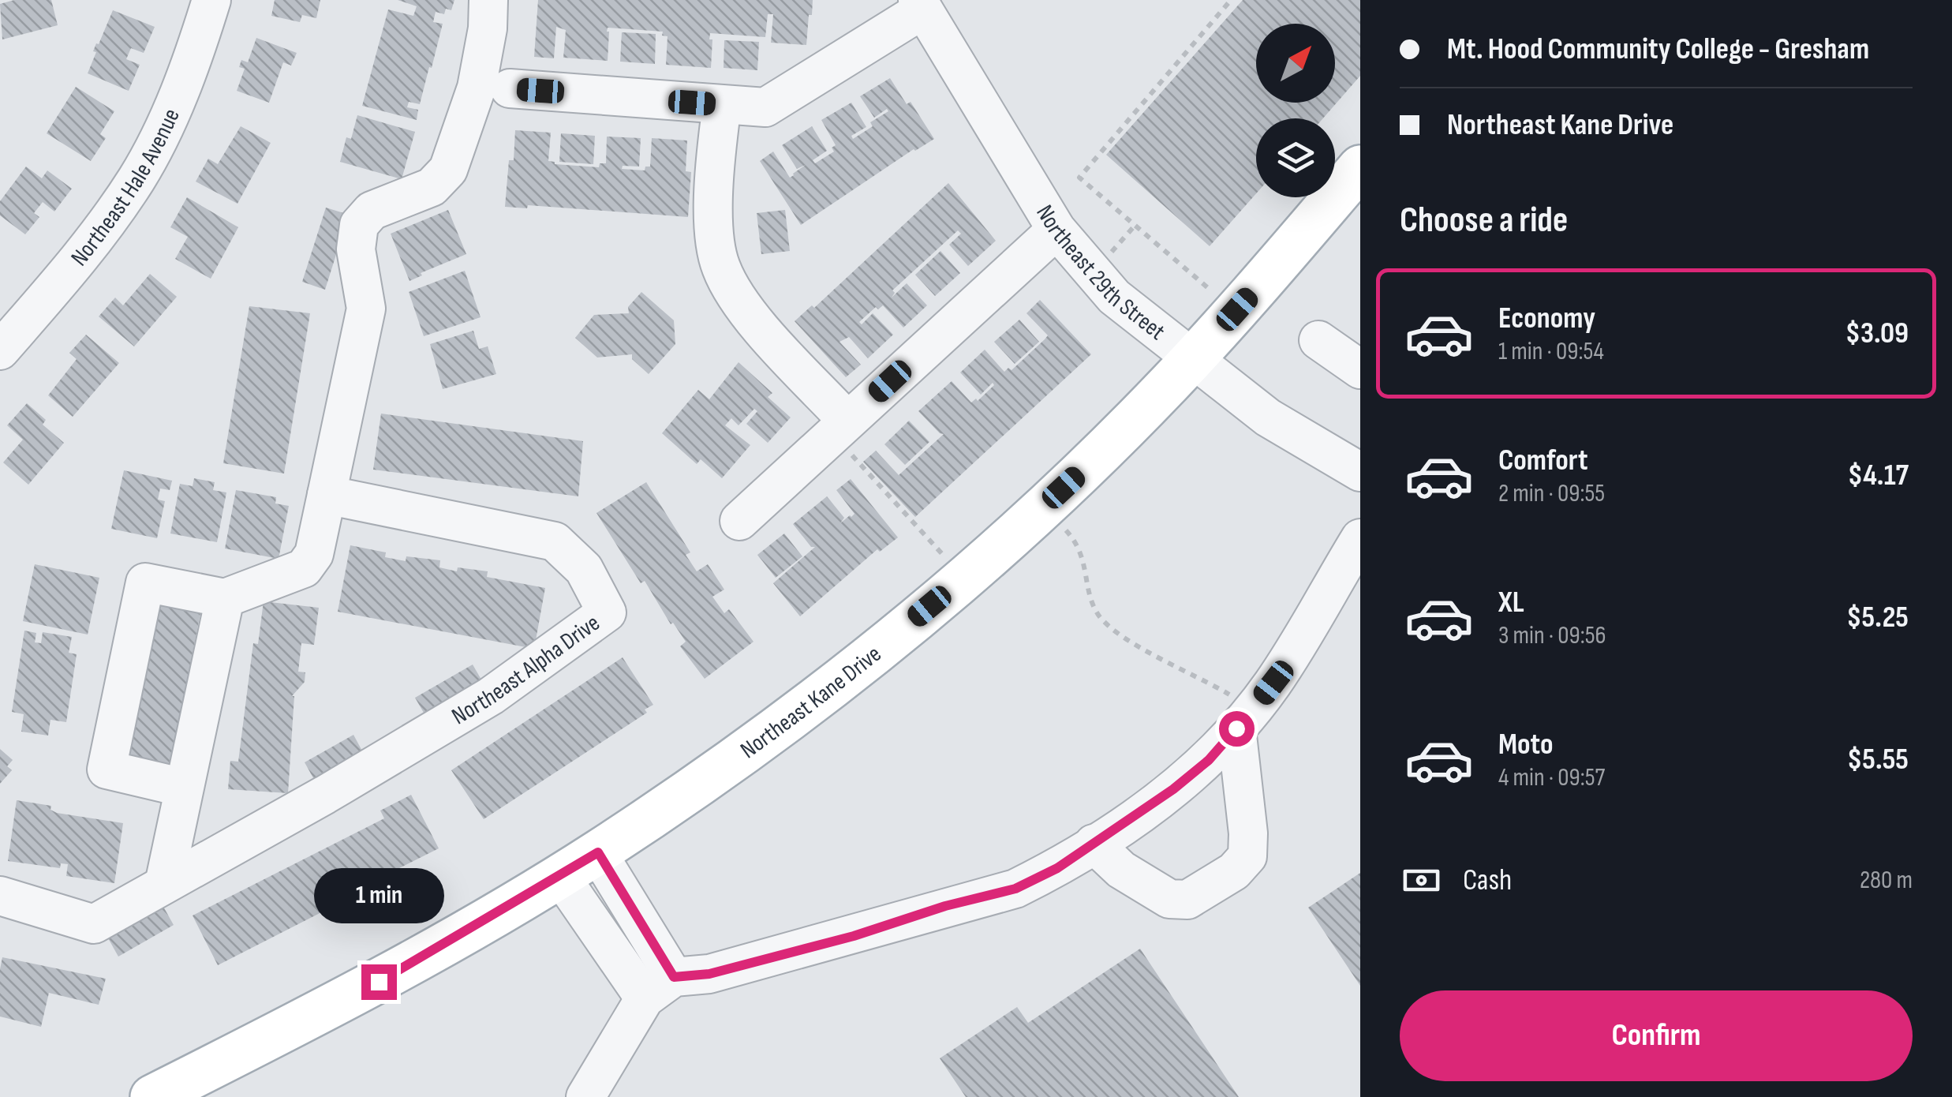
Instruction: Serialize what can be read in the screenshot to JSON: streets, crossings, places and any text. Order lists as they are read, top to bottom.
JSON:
{
  "streets": {
    "main road": ["Northeast Kane Drive"],
    "street": ["Northeast Hale Avenue", "Northeast 29th Street", "Northeast Alpha Drive"]
  },
  "crossings": [
    ["Northeast 29th Street", "Northeast Kane Drive"]
  ],
  "north": "top right",
  "page": {
    "banner": ["Mt. Hood Community College - Gresham", "Northeast Kane Drive"],
    "heading": "Choose a ride",
    "list": [
      {
        "name": "Economy",
        "note": "1 min · 09:54",
        "value": "$3.09"
      },
      {
        "name": "Comfort",
        "note": "2 min · 09:55",
        "value": "$4.17"
      },
      {
        "name": "XL",
        "note": "3 min · 09:56",
        "value": "$5.25"
      },
      {
        "name": "Moto",
        "note": "4 min · 09:57",
        "value": "$5.55"
      }
    ],
    "pay": ["Cash", "280 m"],
    "bubble": "1 min",
    "buttons": "Confirm"
  }
}
